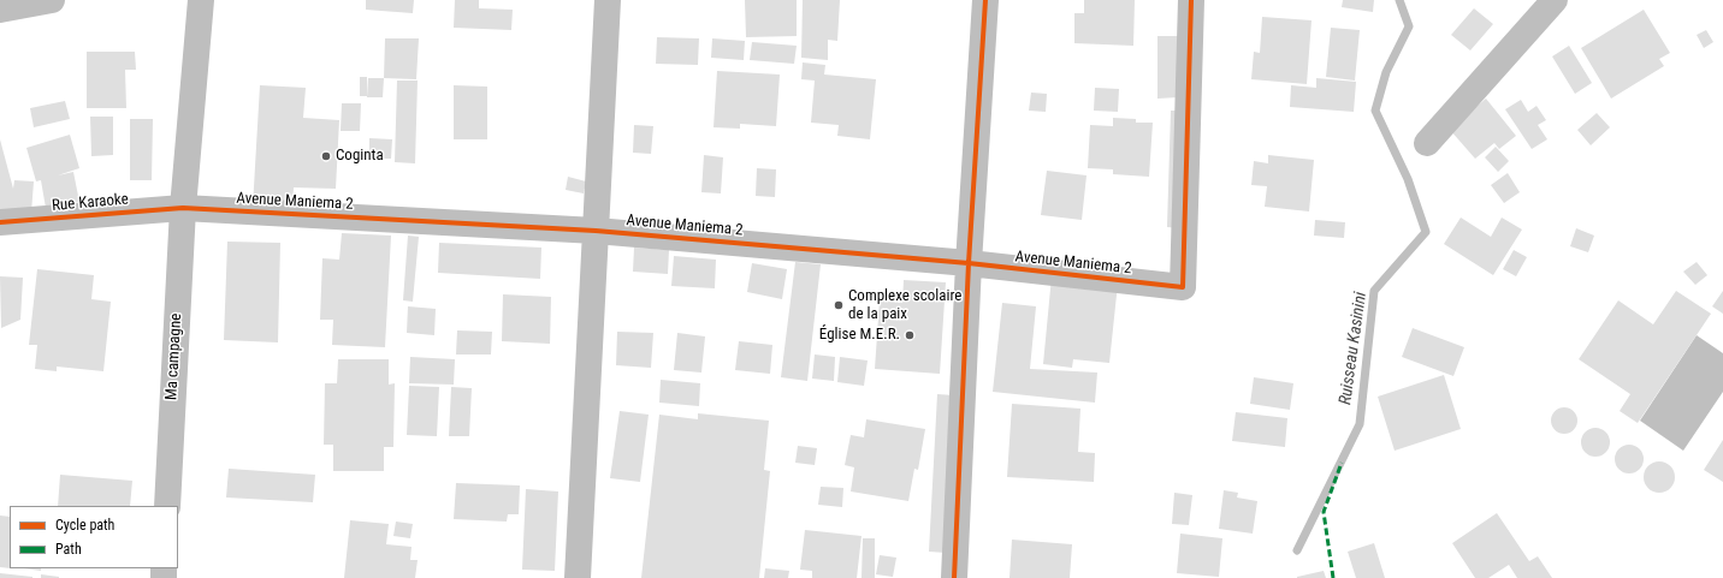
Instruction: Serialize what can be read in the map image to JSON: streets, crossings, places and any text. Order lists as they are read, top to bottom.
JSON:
{
  "streets": {
    "street": ["Avenue Maniema 2", "Rue Karaoke", "Ma campagne"]
  },
  "crossings": [
    ["Avenue Maniema 2", "Rue Karaoke"],
    ["Avenue Maniema 2", "Ma campagne"],
    ["Rue Karaoke", "Ma campagne"]
  ],
  "water": ["Ruisseau Kasinini"],
  "places": ["Coginta", "Complexe scolaire de la paix", "Église M.E.R."],
  "legend": ["Cycle path", "Path"]
}
